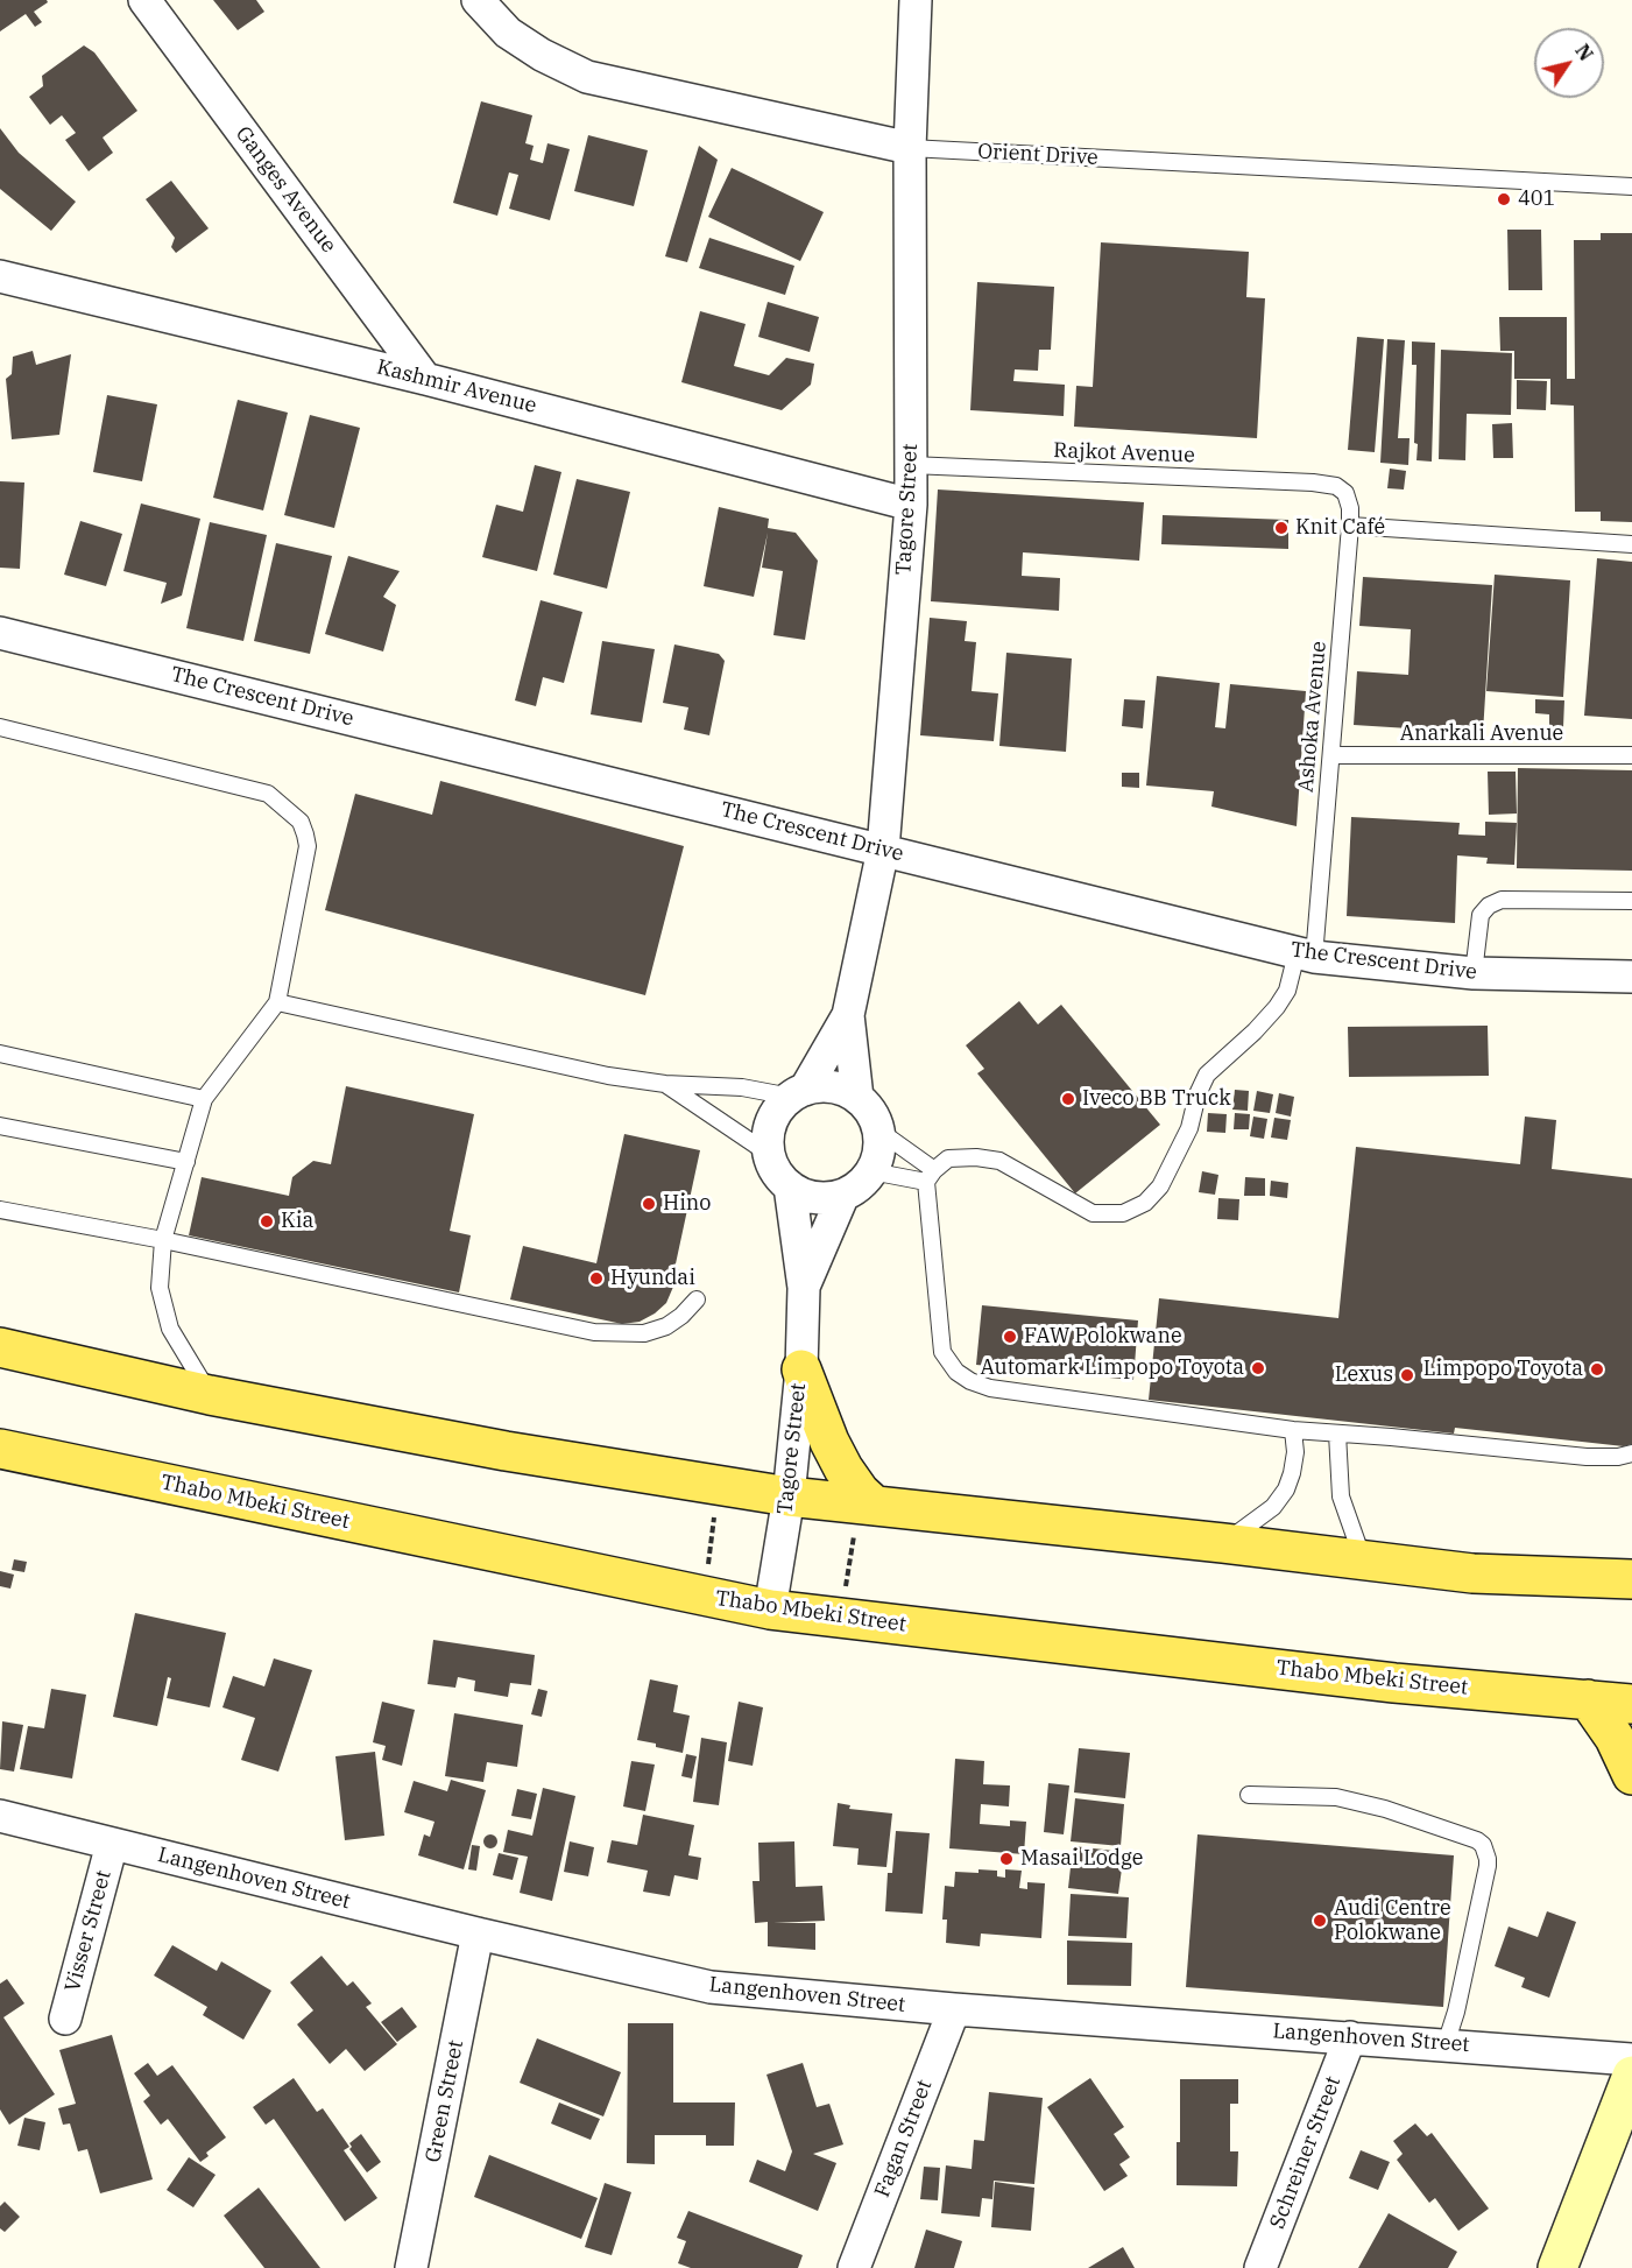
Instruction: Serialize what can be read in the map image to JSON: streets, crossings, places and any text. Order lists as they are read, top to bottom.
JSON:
{
  "streets": {
    "main road": ["Thabo Mbeki Street"],
    "street": [
      "Orient Drive",
      "Ganges Avenue",
      "Kashmir Avenue",
      "Tagore Street",
      "The Crescent Drive",
      "Langenhoven Street",
      "Visser Street",
      "Green Street",
      "Fagan Street",
      "Schreiner Street"
    ],
    "lane": ["Rajkot Avenue", "Ashoka Avenue", "Anarkali Avenue"]
  },
  "crossings": [
    ["Orient Drive", "Tagore Street"],
    ["Ganges Avenue", "Kashmir Avenue"],
    ["Kashmir Avenue", "Tagore Street"],
    ["Rajkot Avenue", "Tagore Street"],
    ["Rajkot Avenue", "Ashoka Avenue"],
    ["Tagore Street", "The Crescent Drive"],
    ["Tagore Street", "Thabo Mbeki Street"],
    ["The Crescent Drive", "Ashoka Avenue"],
    ["Ashoka Avenue", "Anarkali Avenue"],
    ["Langenhoven Street", "Visser Street"],
    ["Langenhoven Street", "Green Street"],
    ["Langenhoven Street", "Fagan Street"],
    ["Langenhoven Street", "Schreiner Street"]
  ],
  "places": [
    "401",
    "Knit Café",
    "Iveco BB Truck",
    "Hino",
    "Kia",
    "Hyundai",
    "FAW Polokwane",
    "Automark Limpopo Toyota",
    "Limpopo Toyota",
    "Lexus",
    "Masai Lodge",
    "Audi Centre Polokwane"
  ],
  "north": "top right"
}
